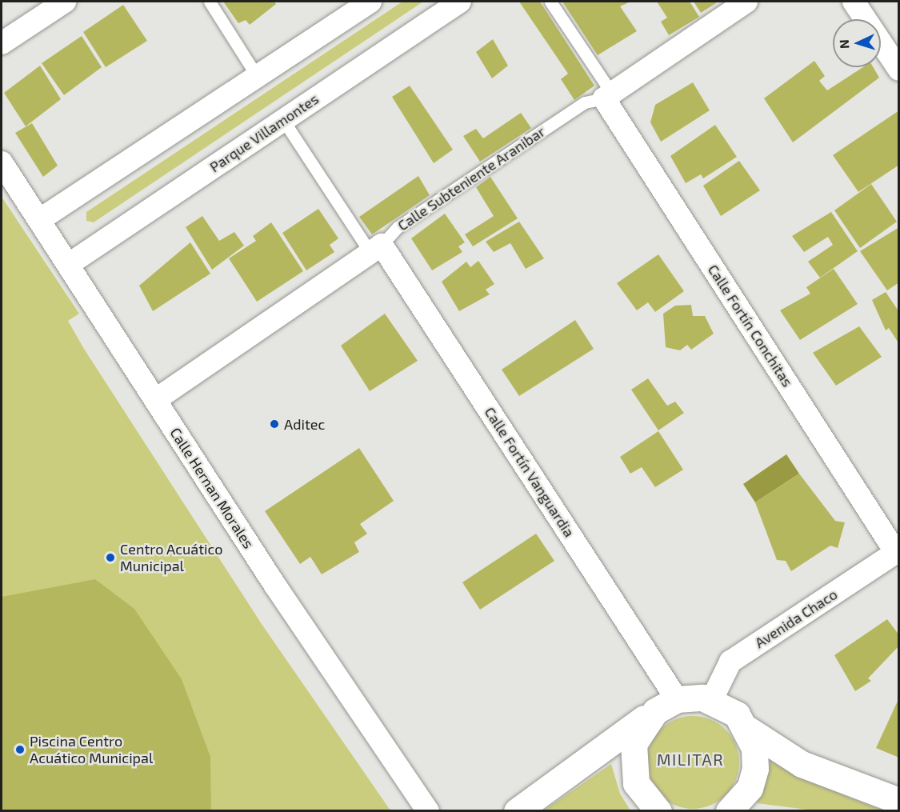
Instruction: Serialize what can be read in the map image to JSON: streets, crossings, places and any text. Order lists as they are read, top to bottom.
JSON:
{
  "streets": {
    "street": [
      "Parque Villamontes",
      "Calle Subteniente Aranibar",
      "Calle Fortín Conchitas",
      "Calle Fortín Vanguardia",
      "Calle Hernan Morales",
      "Avenida Chaco"
    ]
  },
  "crossings": [
    ["Parque Villamontes", "Calle Fortín Vanguardia"],
    ["Parque Villamontes", "Calle Hernan Morales"],
    ["Calle Subteniente Aranibar", "Calle Fortín Conchitas"],
    ["Calle Subteniente Aranibar", "Calle Fortín Vanguardia"],
    ["Calle Subteniente Aranibar", "Calle Hernan Morales"],
    ["Calle Fortín Conchitas", "Avenida Chaco"]
  ],
  "districts": ["MILITAR"],
  "places": ["Aditec", "Centro Acuático Municipal", "Piscina Centro Acuático Municipal"],
  "north": "left"
}
